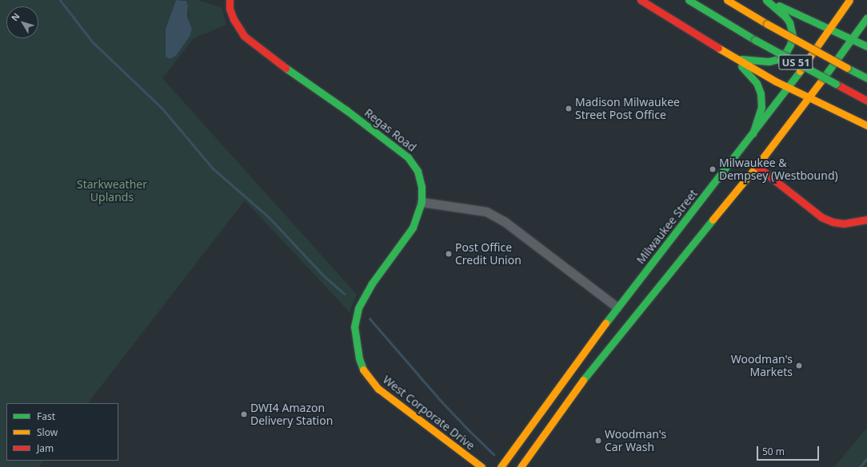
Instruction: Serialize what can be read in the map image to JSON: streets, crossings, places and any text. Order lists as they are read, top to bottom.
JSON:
{
  "streets": {
    "street": [
      "US 51",
      "Regas Road",
      "Milwaukee Street",
      "West Corporate Drive"
    ]
  },
  "crossings": [
    ["Regas Road", "West Corporate Drive"]
  ],
  "parks": ["Starkweather Uplands"],
  "places": [
    "Madison Milwaukee Street Post Office",
    "Milwaukee & Dempsey (Westbound)",
    "Post Office Credit Union",
    "Woodman's Markets",
    "DWI4 Amazon Delivery Station",
    "Woodman's Car Wash"
  ],
  "legend": ["Fast", "Slow", "Jam"],
  "scale_bar": "50 m",
  "north": "top left"
}
